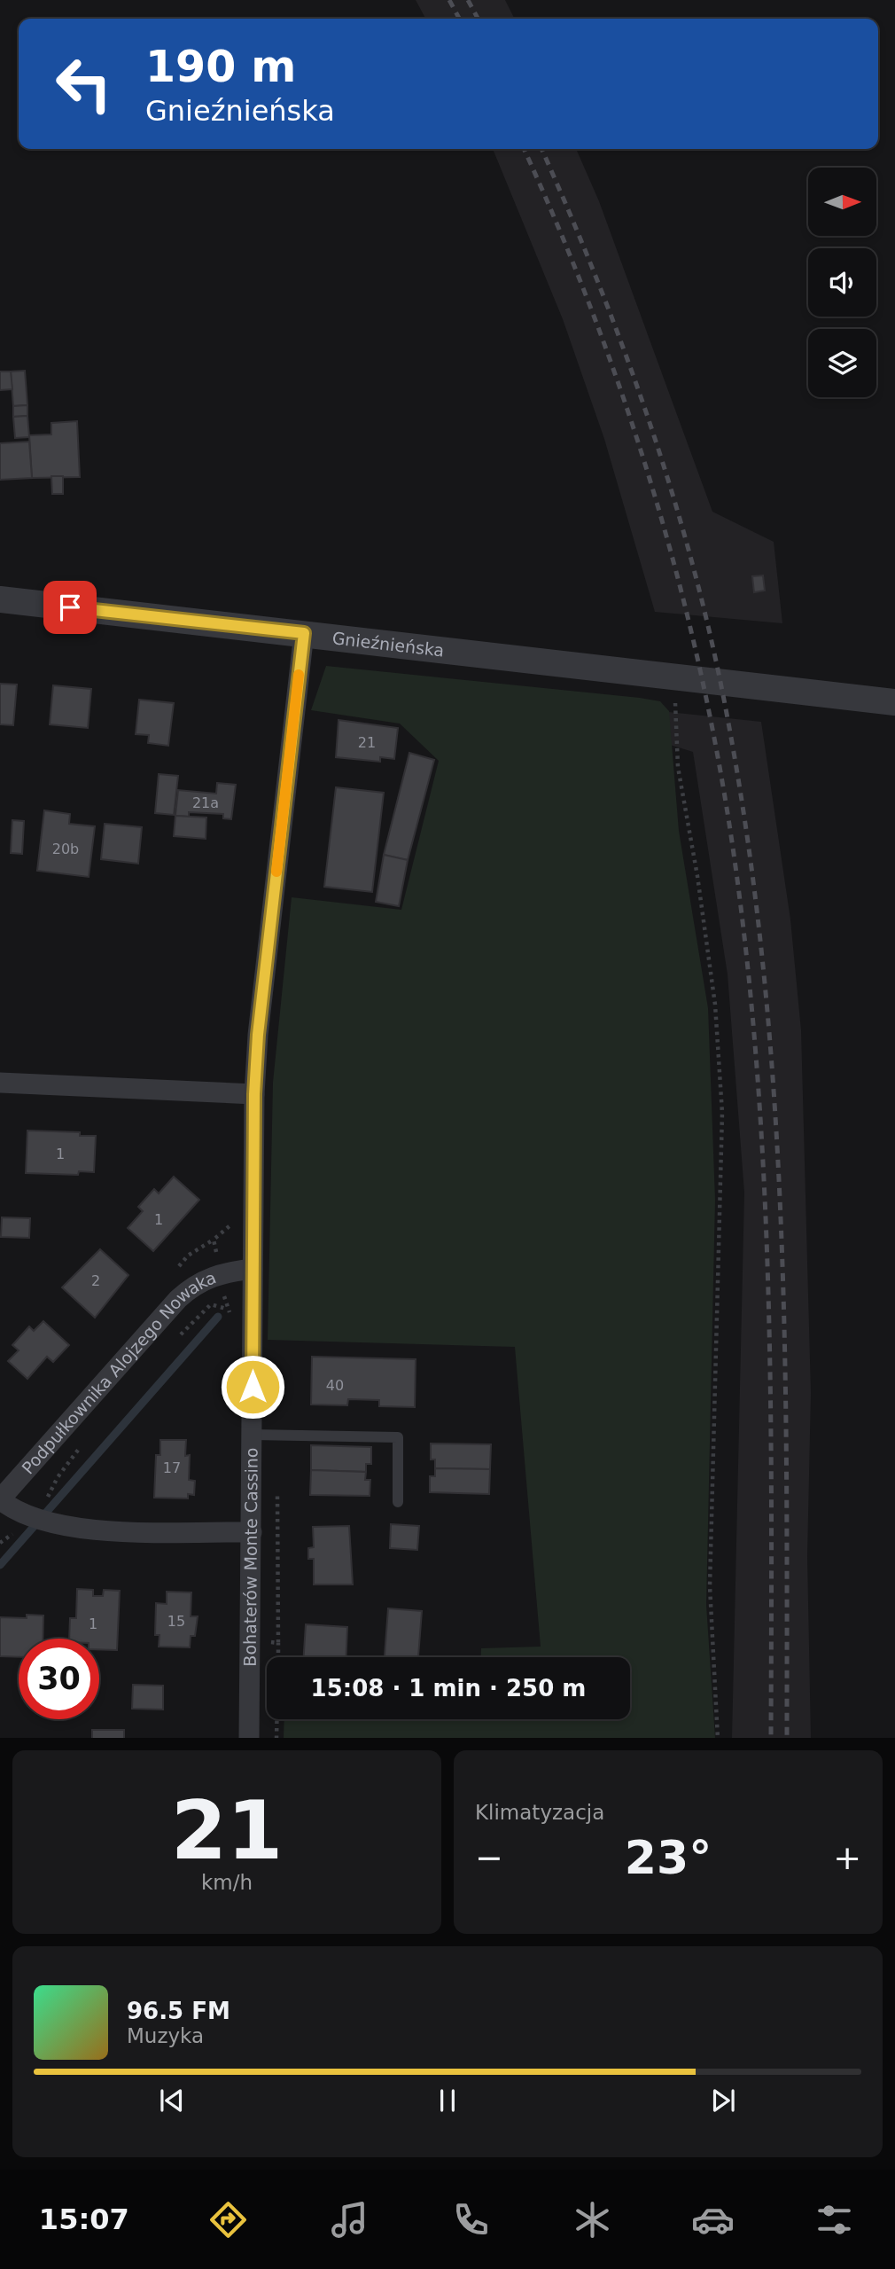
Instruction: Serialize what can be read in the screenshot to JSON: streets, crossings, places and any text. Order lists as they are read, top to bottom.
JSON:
{
  "streets": {
    "street": ["Gnieźnieńska", "Podpułkownika Alojzego Nowaka", "Bohaterów Monte Cassino"]
  },
  "crossings": [
    ["Gnieźnieńska", "Bohaterów Monte Cassino"],
    ["Podpułkownika Alojzego Nowaka", "Bohaterów Monte Cassino"]
  ],
  "house_numbers": [
    "21",
    "21a",
    "20b",
    "1",
    "1",
    "2",
    "40",
    "17",
    "15",
    "1"
  ],
  "north": "right",
  "page": {
    "turn": ["190 m", "Gnieźnieńska"],
    "limit": "30",
    "trip": "15:08 · 1 min · 250 m",
    "tile": [
      ["21", "km/h"],
      "Klimatyzacja"
    ],
    "heat": ["−", "23°", "+"],
    "song": ["96.5 FM", "Muzyka"],
    "tabs": "15:07"
  }
}
